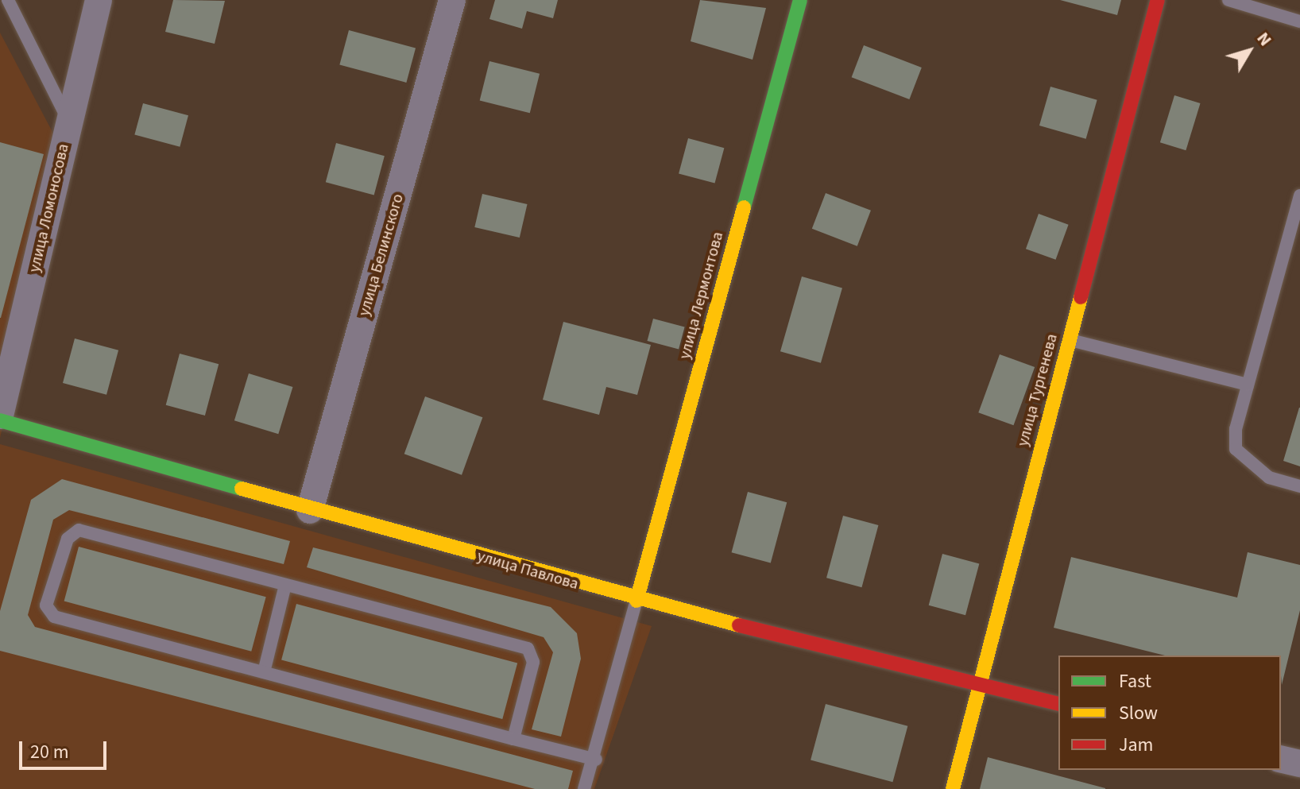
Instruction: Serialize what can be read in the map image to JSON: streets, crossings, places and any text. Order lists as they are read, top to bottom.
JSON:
{
  "streets": {
    "street": [
      "улица Ломоносова",
      "улица Белинского",
      "улица Лермонтова",
      "улица Тургенева",
      "улица Павлова"
    ]
  },
  "crossings": [
    ["улица Ломоносова", "улица Павлова"],
    ["улица Белинского", "улица Павлова"],
    ["улица Лермонтова", "улица Павлова"],
    ["улица Тургенева", "улица Павлова"]
  ],
  "legend": ["Fast", "Slow", "Jam"],
  "scale_bar": "20 m",
  "north": "top right"
}
